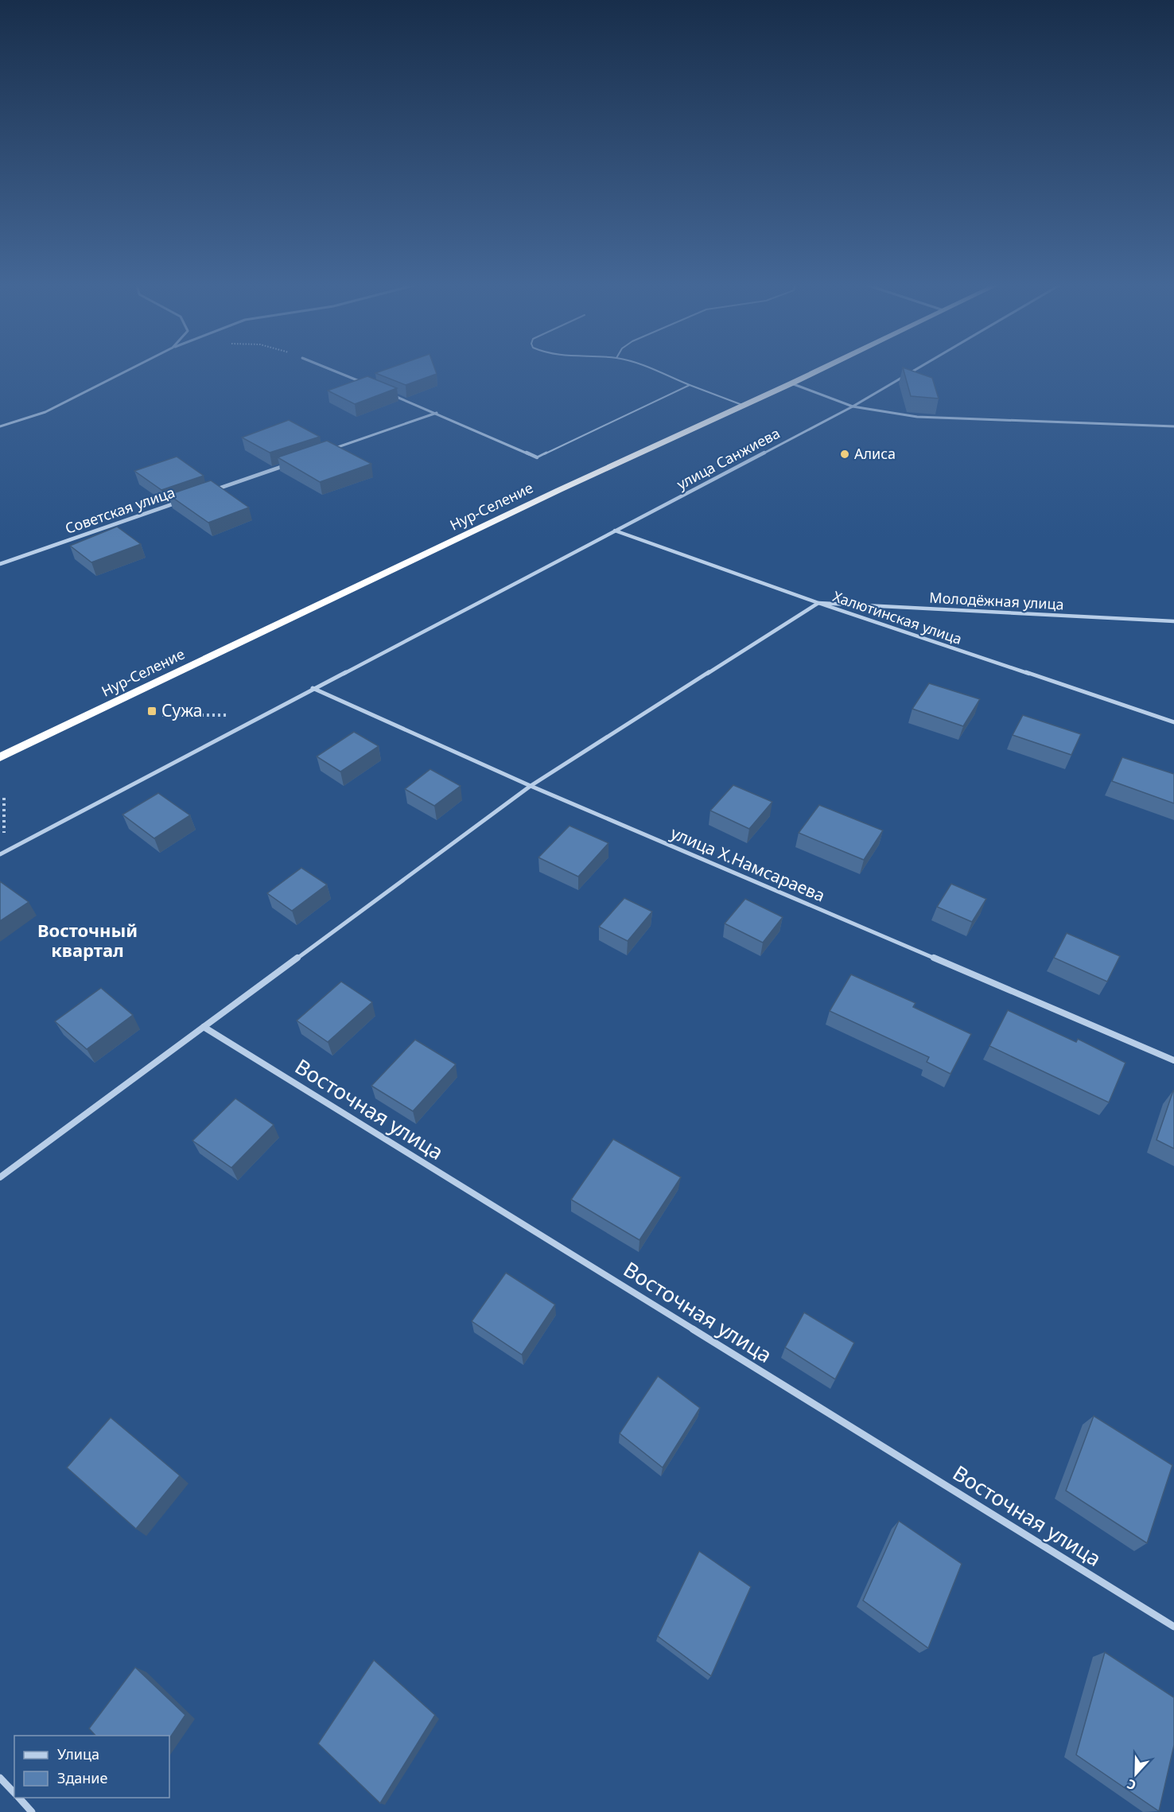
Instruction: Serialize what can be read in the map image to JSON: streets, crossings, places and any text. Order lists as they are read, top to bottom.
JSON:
{
  "streets": {
    "highway": ["Нур-Селение"],
    "street": [
      "улица Санжиева",
      "Советская улица",
      "Молодёжная улица",
      "Халютинская улица",
      "улица Х.Намсараева",
      "Восточная улица"
    ]
  },
  "crossings": [
    ["улица Санжиева", "Халютинская улица"],
    ["улица Санжиева", "улица Х.Намсараева"],
    ["Молодёжная улица", "Халютинская улица"]
  ],
  "districts": ["Восточный квартал"],
  "places": {
    "other": ["Алиса"],
    "transit": ["Сужа"]
  },
  "legend": ["Улица", "Здание"],
  "north": "bottom"
}
